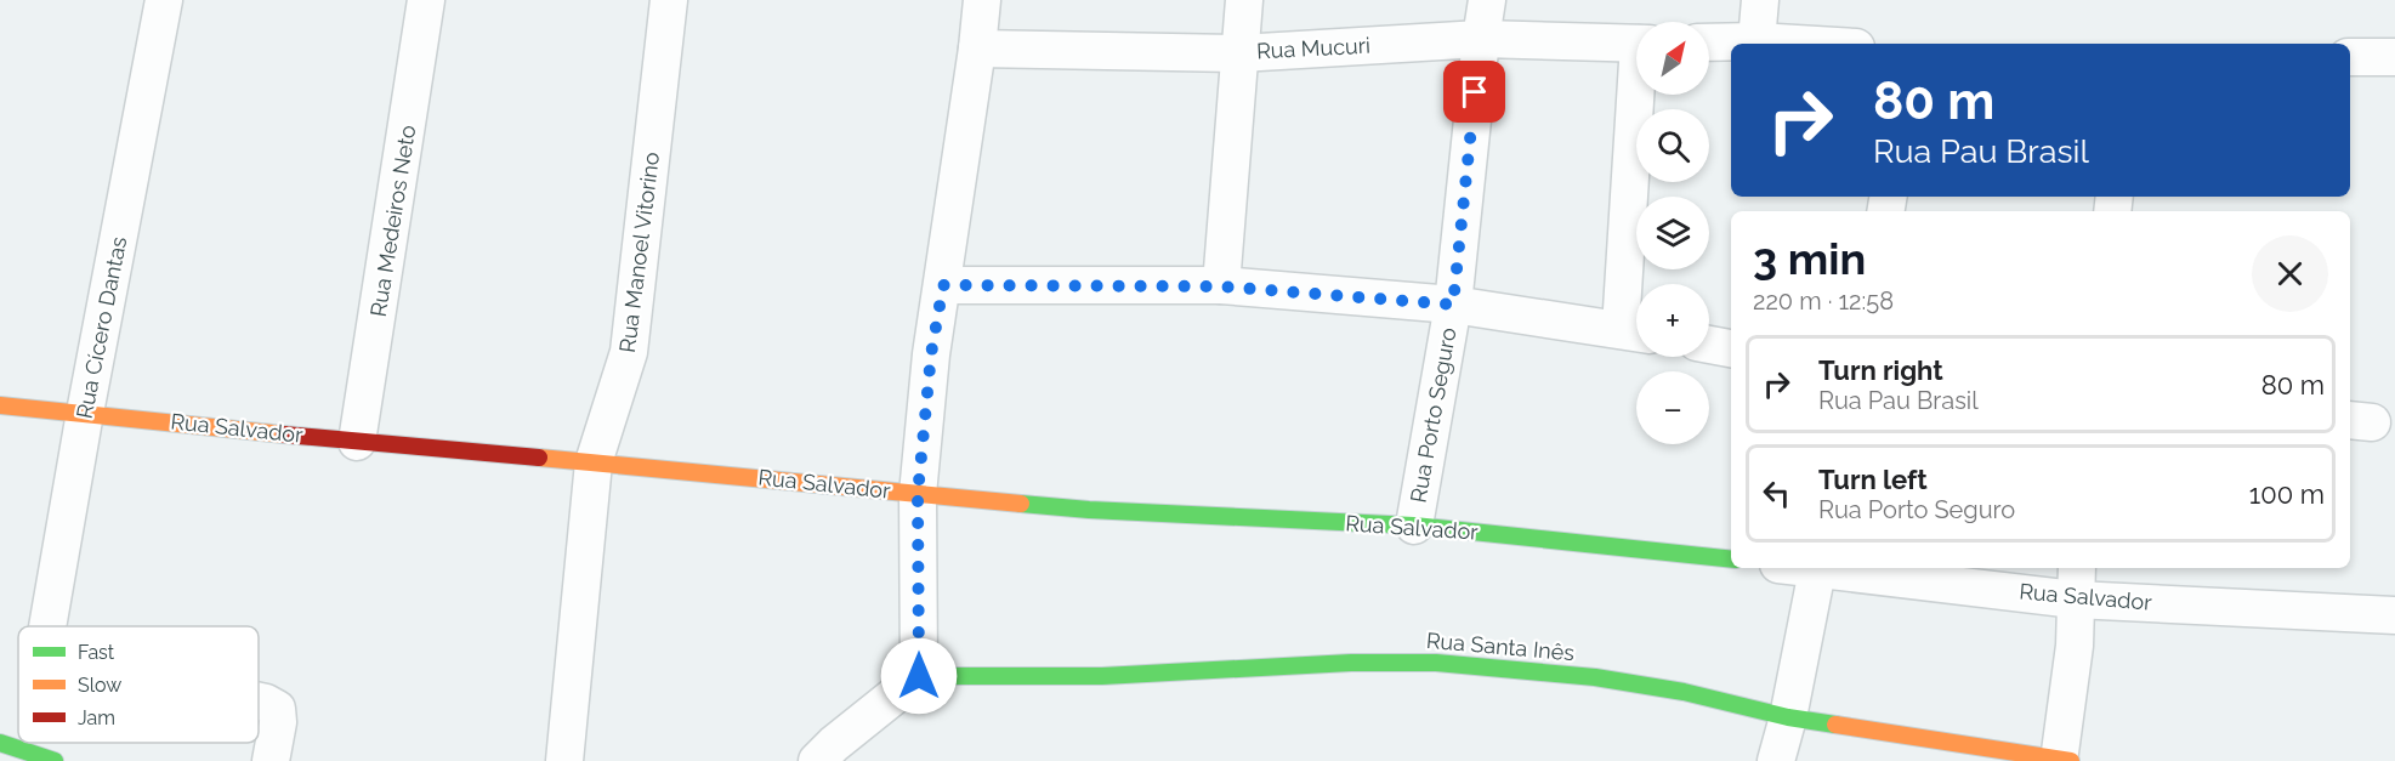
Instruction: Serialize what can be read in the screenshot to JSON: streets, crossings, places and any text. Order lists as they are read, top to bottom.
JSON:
{
  "streets": {
    "street": [
      "Rua Mucuri",
      "Rua Medeiros Neto",
      "Rua Manoel Vitorino",
      "Rua Cícero Dantas",
      "Rua Porto Seguro",
      "Rua Salvador",
      "Rua Santa Inês"
    ]
  },
  "crossings": [
    ["Rua Mucuri", "Rua Porto Seguro"],
    ["Rua Medeiros Neto", "Rua Salvador"],
    ["Rua Manoel Vitorino", "Rua Salvador"],
    ["Rua Cícero Dantas", "Rua Salvador"],
    ["Rua Porto Seguro", "Rua Salvador"]
  ],
  "legend": ["Fast", "Slow", "Jam"],
  "north": "top right",
  "page": {
    "map_buttons": ["+", "−"],
    "turn": ["80 m", "Rua Pau Brasil"],
    "heading": ["3 min", "220 m · 12:58"],
    "list": [
      {
        "name": "Turn right",
        "note": "Rua Pau Brasil",
        "value": "80 m"
      },
      {
        "name": "Turn left",
        "note": "Rua Porto Seguro",
        "value": "100 m"
      }
    ]
  }
}
